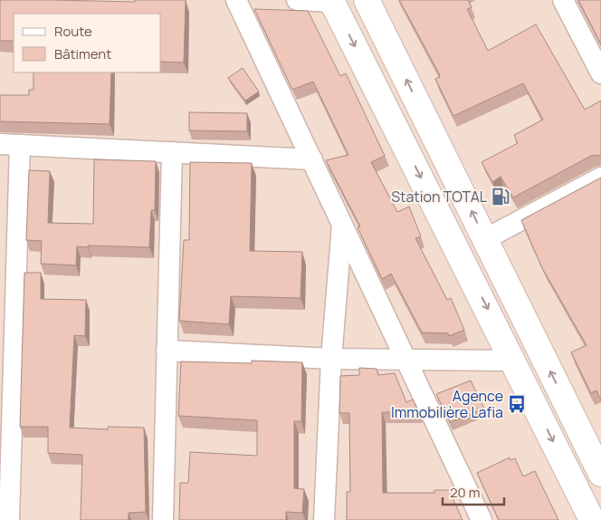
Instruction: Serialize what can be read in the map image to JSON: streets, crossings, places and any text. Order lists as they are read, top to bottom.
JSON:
{
  "places": {
    "fuel station": ["Station TOTAL"],
    "bus stop": ["Agence Immobilière Lafia"]
  },
  "legend": ["Route", "Bâtiment"],
  "scale_bar": "20 m"
}
